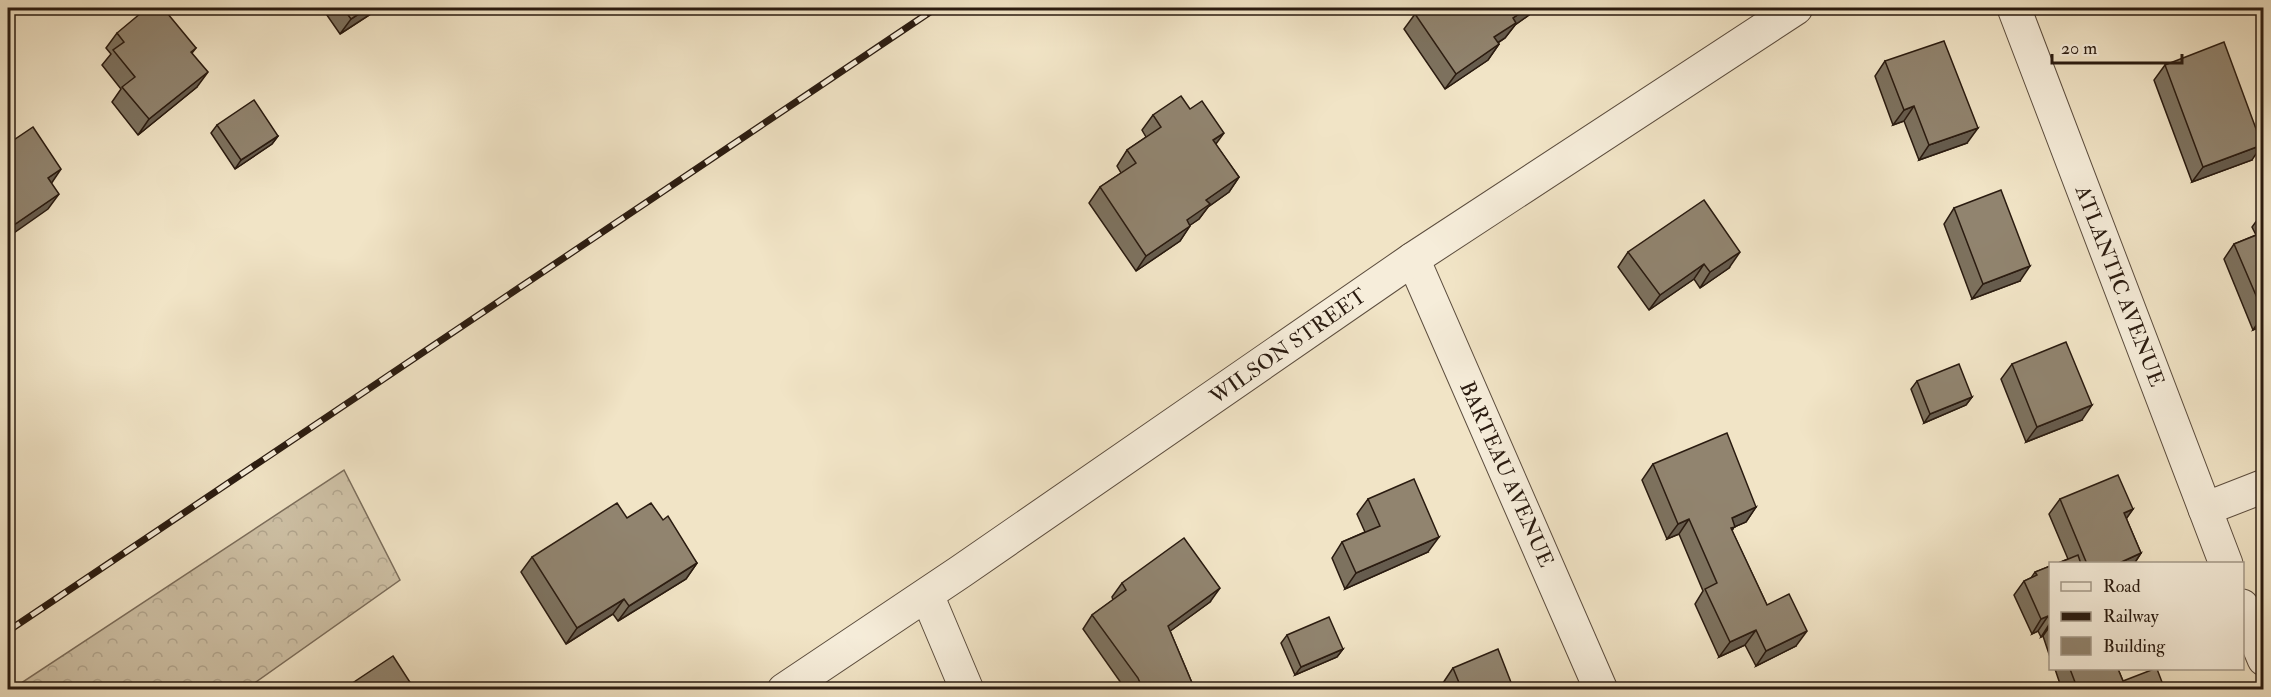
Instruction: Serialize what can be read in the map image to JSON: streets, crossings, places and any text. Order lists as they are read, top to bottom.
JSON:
{
  "streets": {
    "street": ["ATLANTIC AVENUE", "WILSON STREET", "BARTEAU AVENUE"]
  },
  "crossings": [
    ["WILSON STREET", "BARTEAU AVENUE"]
  ],
  "legend": ["Road", "Railway", "Building"],
  "scale_bar": "20 m"
}
